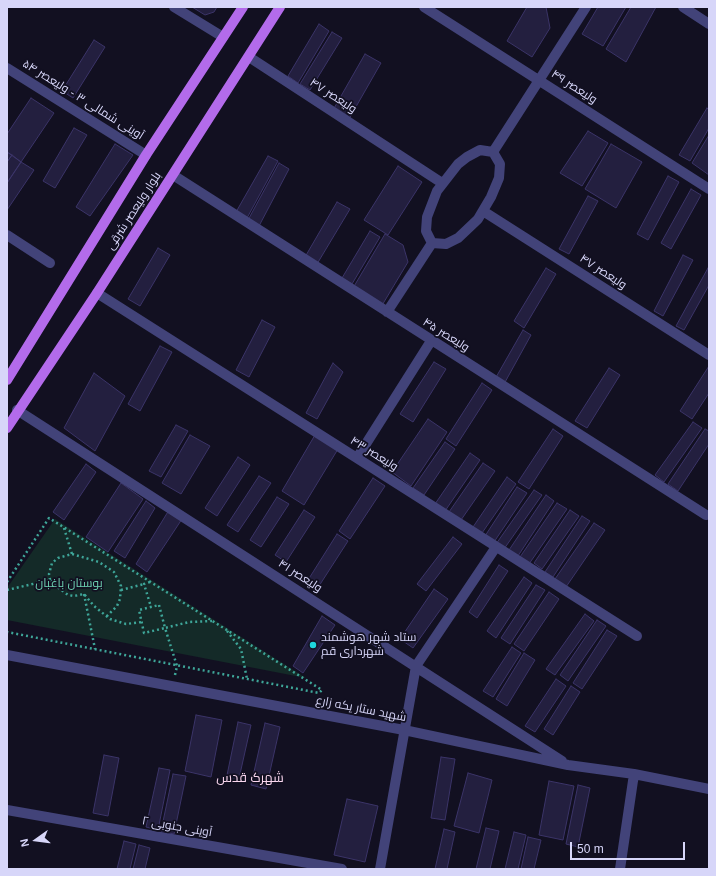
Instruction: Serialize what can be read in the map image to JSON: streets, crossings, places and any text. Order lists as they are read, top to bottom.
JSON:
{
  "streets": {
    "main road": ["بلوار ولیعصر شرقی"],
    "street": [
      "ولیعصر ۴۹",
      "ولیعصر ۴۷",
      "آوینی شمالی ۳ - ولیعصر ۵۴",
      "ولیعصر ۴۵",
      "ولیعصر ۴۳",
      "ولیعصر ۴۱",
      "شهید ستار یکه زارع",
      "آوینی جنوبی ۲"
    ]
  },
  "crossings": [
    ["ولیعصر ۴۷", "بلوار ولیعصر شرقی"],
    ["آوینی شمالی ۳ - ولیعصر ۵۴", "بلوار ولیعصر شرقی"],
    ["بلوار ولیعصر شرقی", "ولیعصر ۴۵"],
    ["بلوار ولیعصر شرقی", "ولیعصر ۴۳"],
    ["بلوار ولیعصر شرقی", "ولیعصر ۴۱"],
    ["ولیعصر ۴۱", "شهید ستار یکه زارع"]
  ],
  "districts": ["شهرک قدس"],
  "parks": ["بوستان باغبان"],
  "places": ["ستاد شهر هوشمند شهرداری قم"],
  "scale_bar": "50 m",
  "north": "left"
}
